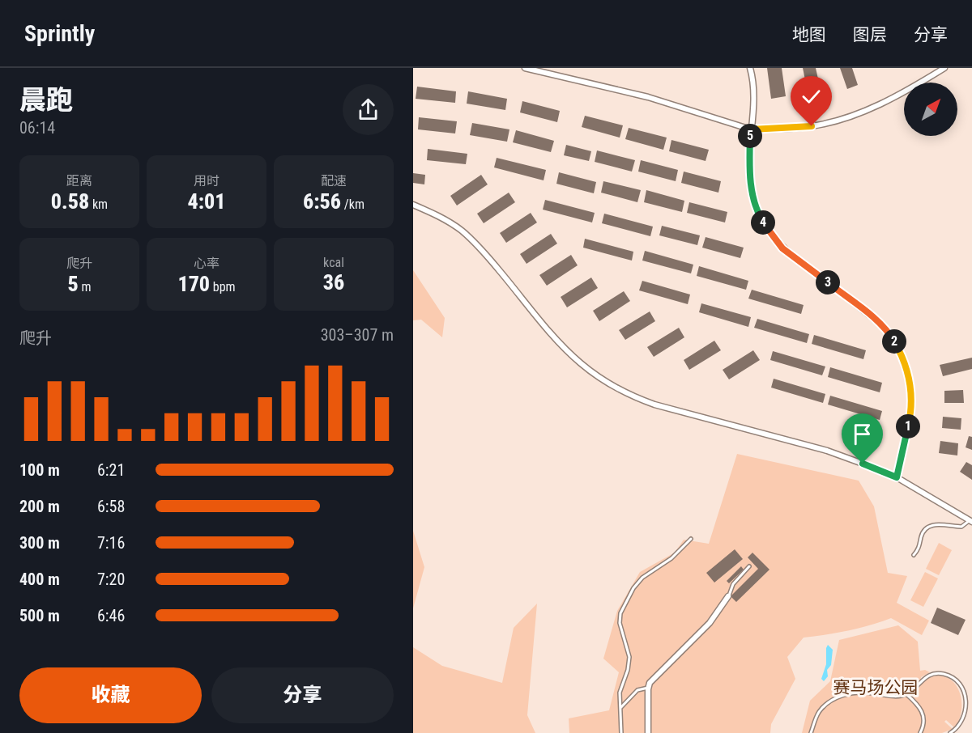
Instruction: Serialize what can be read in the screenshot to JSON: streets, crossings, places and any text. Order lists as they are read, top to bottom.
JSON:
{
  "parks": ["赛马场公园"],
  "north": "top right",
  "page": {
    "header": "Sprintly",
    "nav": ["地图", "图层", "分享"],
    "heading": ["晨跑", "06:14"],
    "pins": [
      "5",
      "4",
      "3",
      "2",
      "1"
    ],
    "stats": [
      ["距离", "0.58 km"],
      ["用时", "4:01"],
      ["配速", "6:56 /km"],
      ["爬升", "5 m"],
      ["心率", "170 bpm"],
      ["kcal", "36"]
    ],
    "chart": ["爬升", "303–307 m"],
    "list": [
      {
        "name": "100 m",
        "note": "6:21"
      },
      {
        "name": "200 m",
        "note": "6:58"
      },
      {
        "name": "300 m",
        "note": "7:16"
      },
      {
        "name": "400 m",
        "note": "7:20"
      },
      {
        "name": "500 m",
        "note": "6:46"
      }
    ],
    "buttons": ["收藏", "分享"]
  }
}
